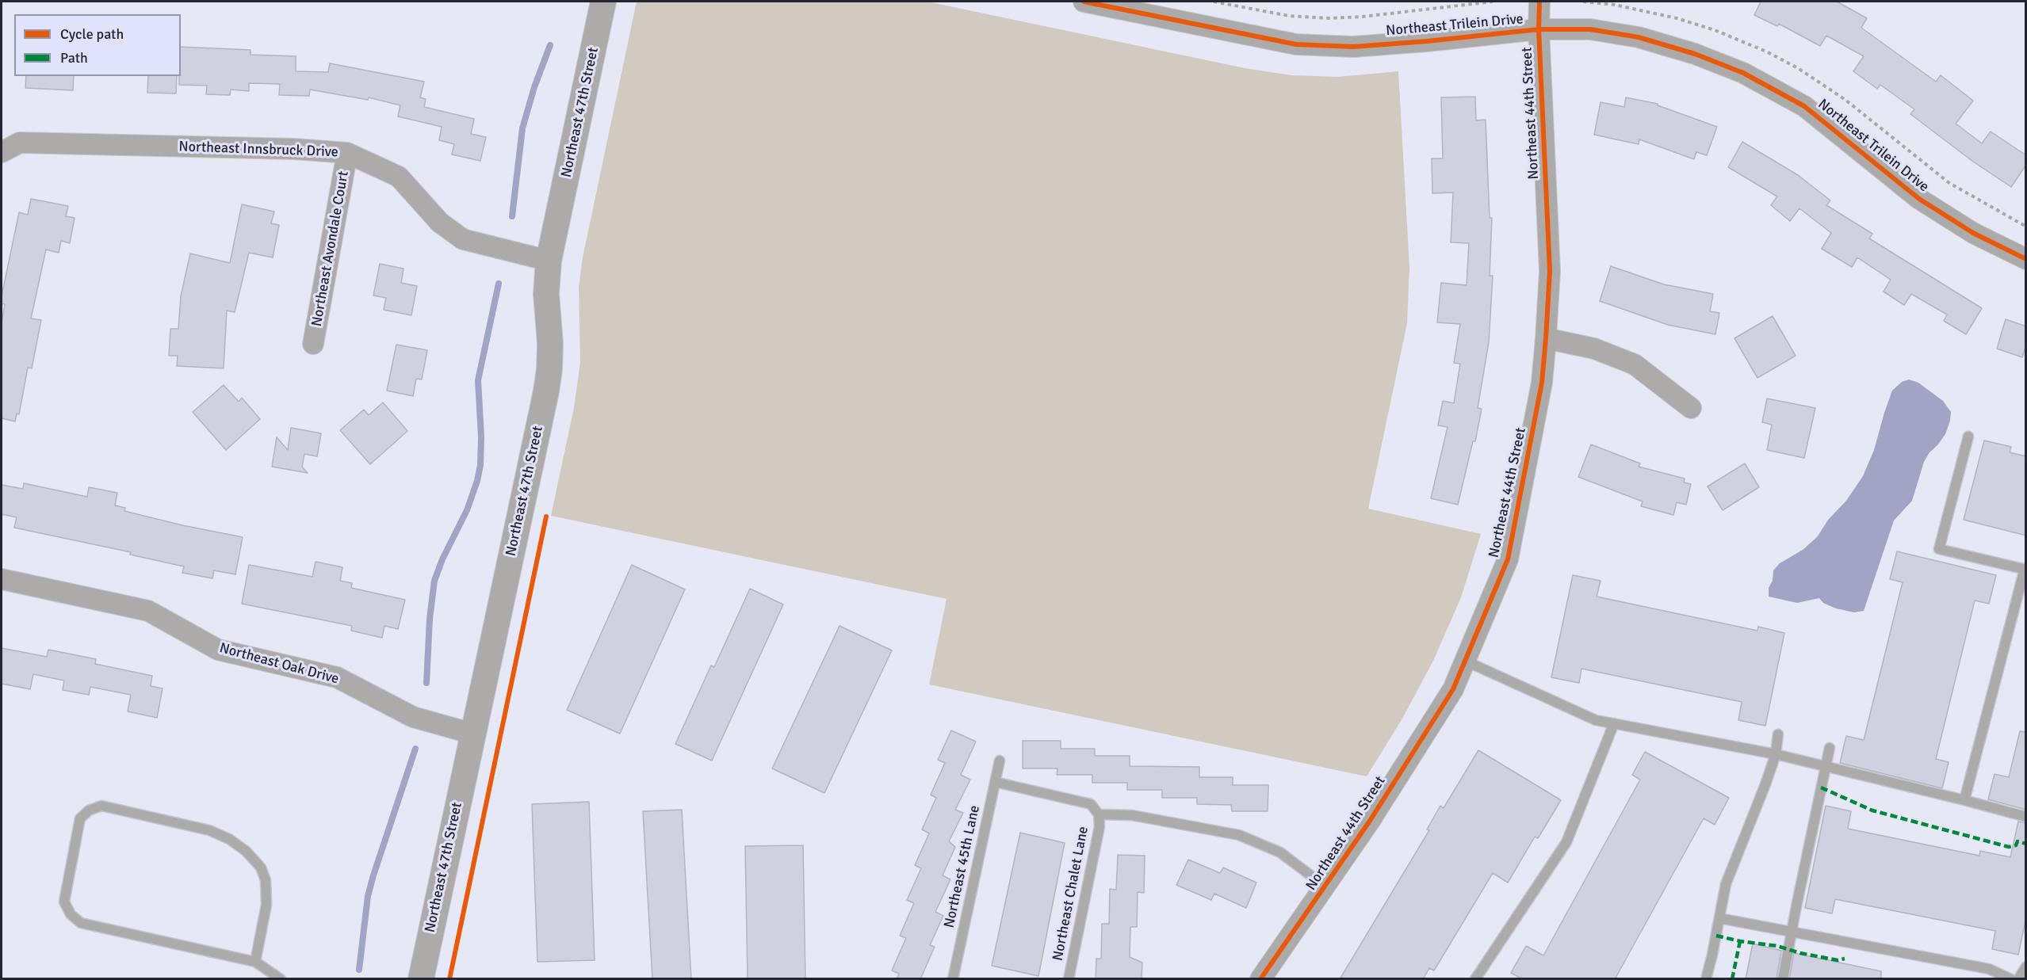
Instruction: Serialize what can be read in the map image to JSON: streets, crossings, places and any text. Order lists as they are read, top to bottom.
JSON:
{
  "streets": {
    "street": [
      "Northeast Trilein Drive",
      "Northeast 47th Street",
      "Northeast 44th Street",
      "Northeast Innsbruck Drive",
      "Northeast Avondale Court",
      "Northeast Oak Drive"
    ],
    "lane": ["Northeast 45th Lane", "Northeast Chalet Lane"]
  },
  "crossings": [
    ["Northeast Trilein Drive", "Northeast 44th Street"],
    ["Northeast 47th Street", "Northeast Innsbruck Drive"],
    ["Northeast 47th Street", "Northeast Oak Drive"],
    ["Northeast Innsbruck Drive", "Northeast Avondale Court"]
  ],
  "legend": ["Cycle path", "Path"]
}
